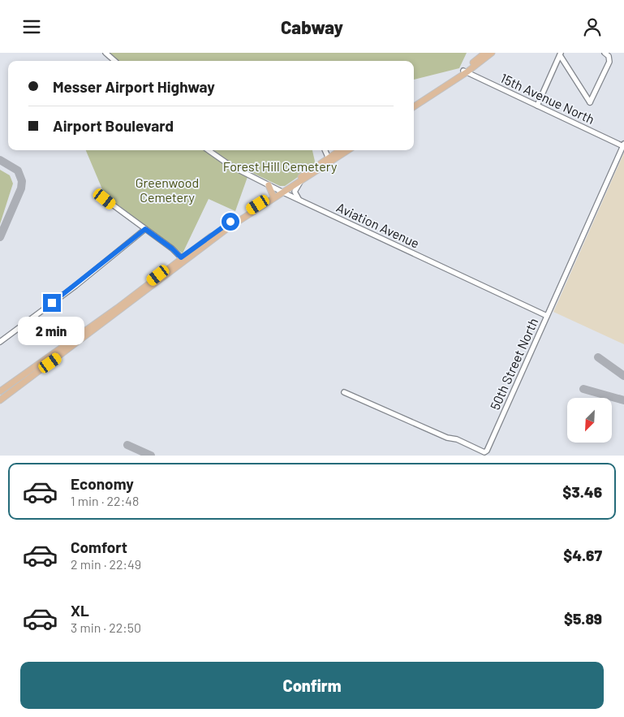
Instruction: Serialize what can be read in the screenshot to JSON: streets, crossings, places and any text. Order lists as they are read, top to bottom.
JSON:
{
  "streets": {
    "street": ["15th Avenue North", "Aviation Avenue", "50th Street North"]
  },
  "crossings": [
    ["15th Avenue North", "50th Street North"],
    ["Aviation Avenue", "50th Street North"]
  ],
  "parks": ["Forest Hill Cemetery", "Greenwood Cemetery"],
  "north": "bottom left",
  "page": {
    "header": "Cabway",
    "banner": ["Messer Airport Highway", "Airport Boulevard"],
    "bubble": "2 min",
    "list": [
      {
        "name": "Economy",
        "note": "1 min · 22:48",
        "value": "$3.46"
      },
      {
        "name": "Comfort",
        "note": "2 min · 22:49",
        "value": "$4.67"
      },
      {
        "name": "XL",
        "note": "3 min · 22:50",
        "value": "$5.89"
      }
    ],
    "buttons": "Confirm"
  }
}
